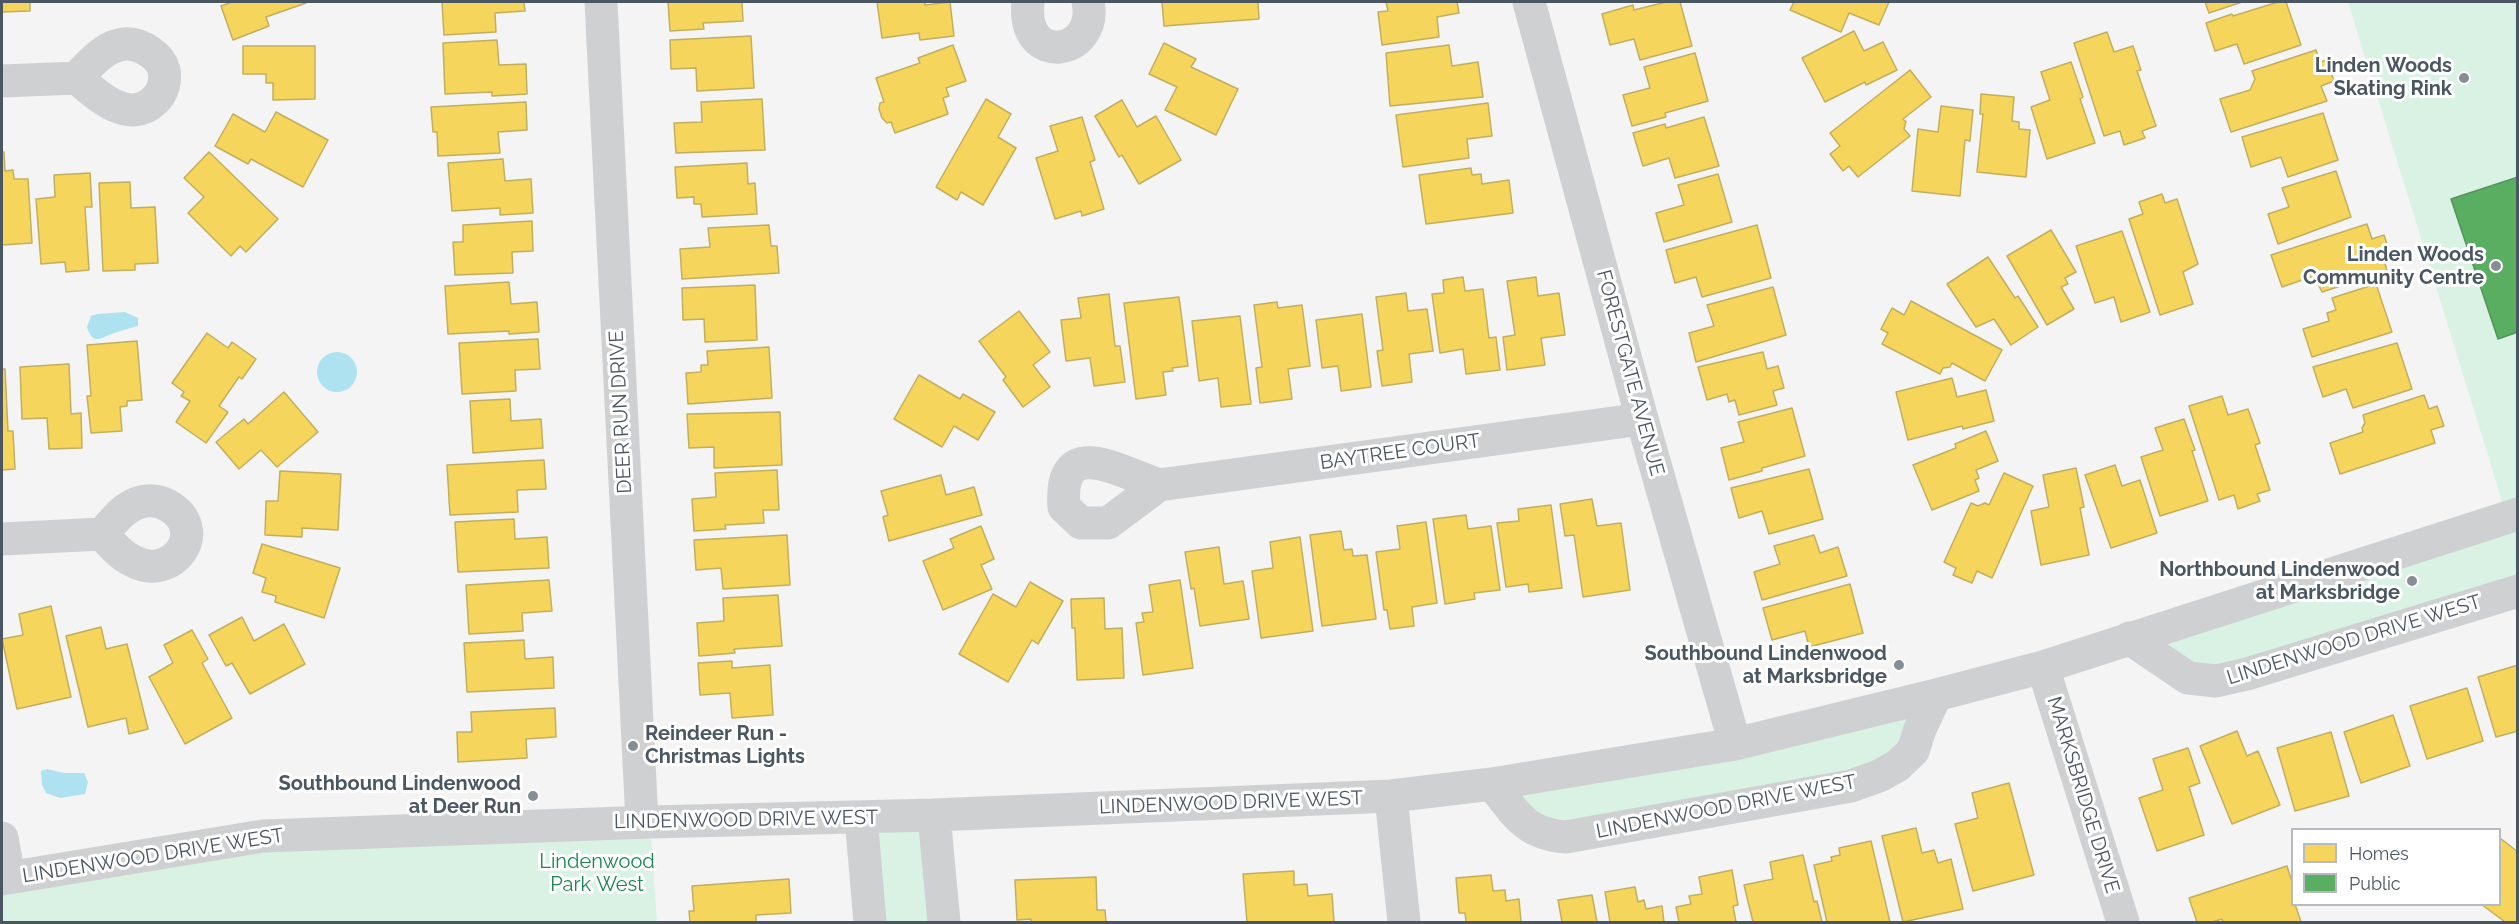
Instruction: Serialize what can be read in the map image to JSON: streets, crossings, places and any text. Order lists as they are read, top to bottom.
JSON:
{
  "streets": {
    "street": [
      "FORESTGATE AVENUE",
      "DEER RUN DRIVE",
      "BAYTREE COURT",
      "LINDENWOOD DRIVE WEST",
      "MARKSBRIDGE DRIVE"
    ]
  },
  "crossings": [
    ["FORESTGATE AVENUE", "BAYTREE COURT"],
    ["FORESTGATE AVENUE", "LINDENWOOD DRIVE WEST"],
    ["DEER RUN DRIVE", "LINDENWOOD DRIVE WEST"],
    ["LINDENWOOD DRIVE WEST", "MARKSBRIDGE DRIVE"]
  ],
  "parks": ["Lindenwood Park West"],
  "places": [
    "Linden Woods Skating Rink",
    "Linden Woods Community Centre",
    "Northbound Lindenwood at Marksbridge",
    "Southbound Lindenwood at Marksbridge",
    "Reindeer Run - Christmas Lights",
    "Southbound Lindenwood at Deer Run"
  ],
  "legend": ["Homes", "Public"]
}
